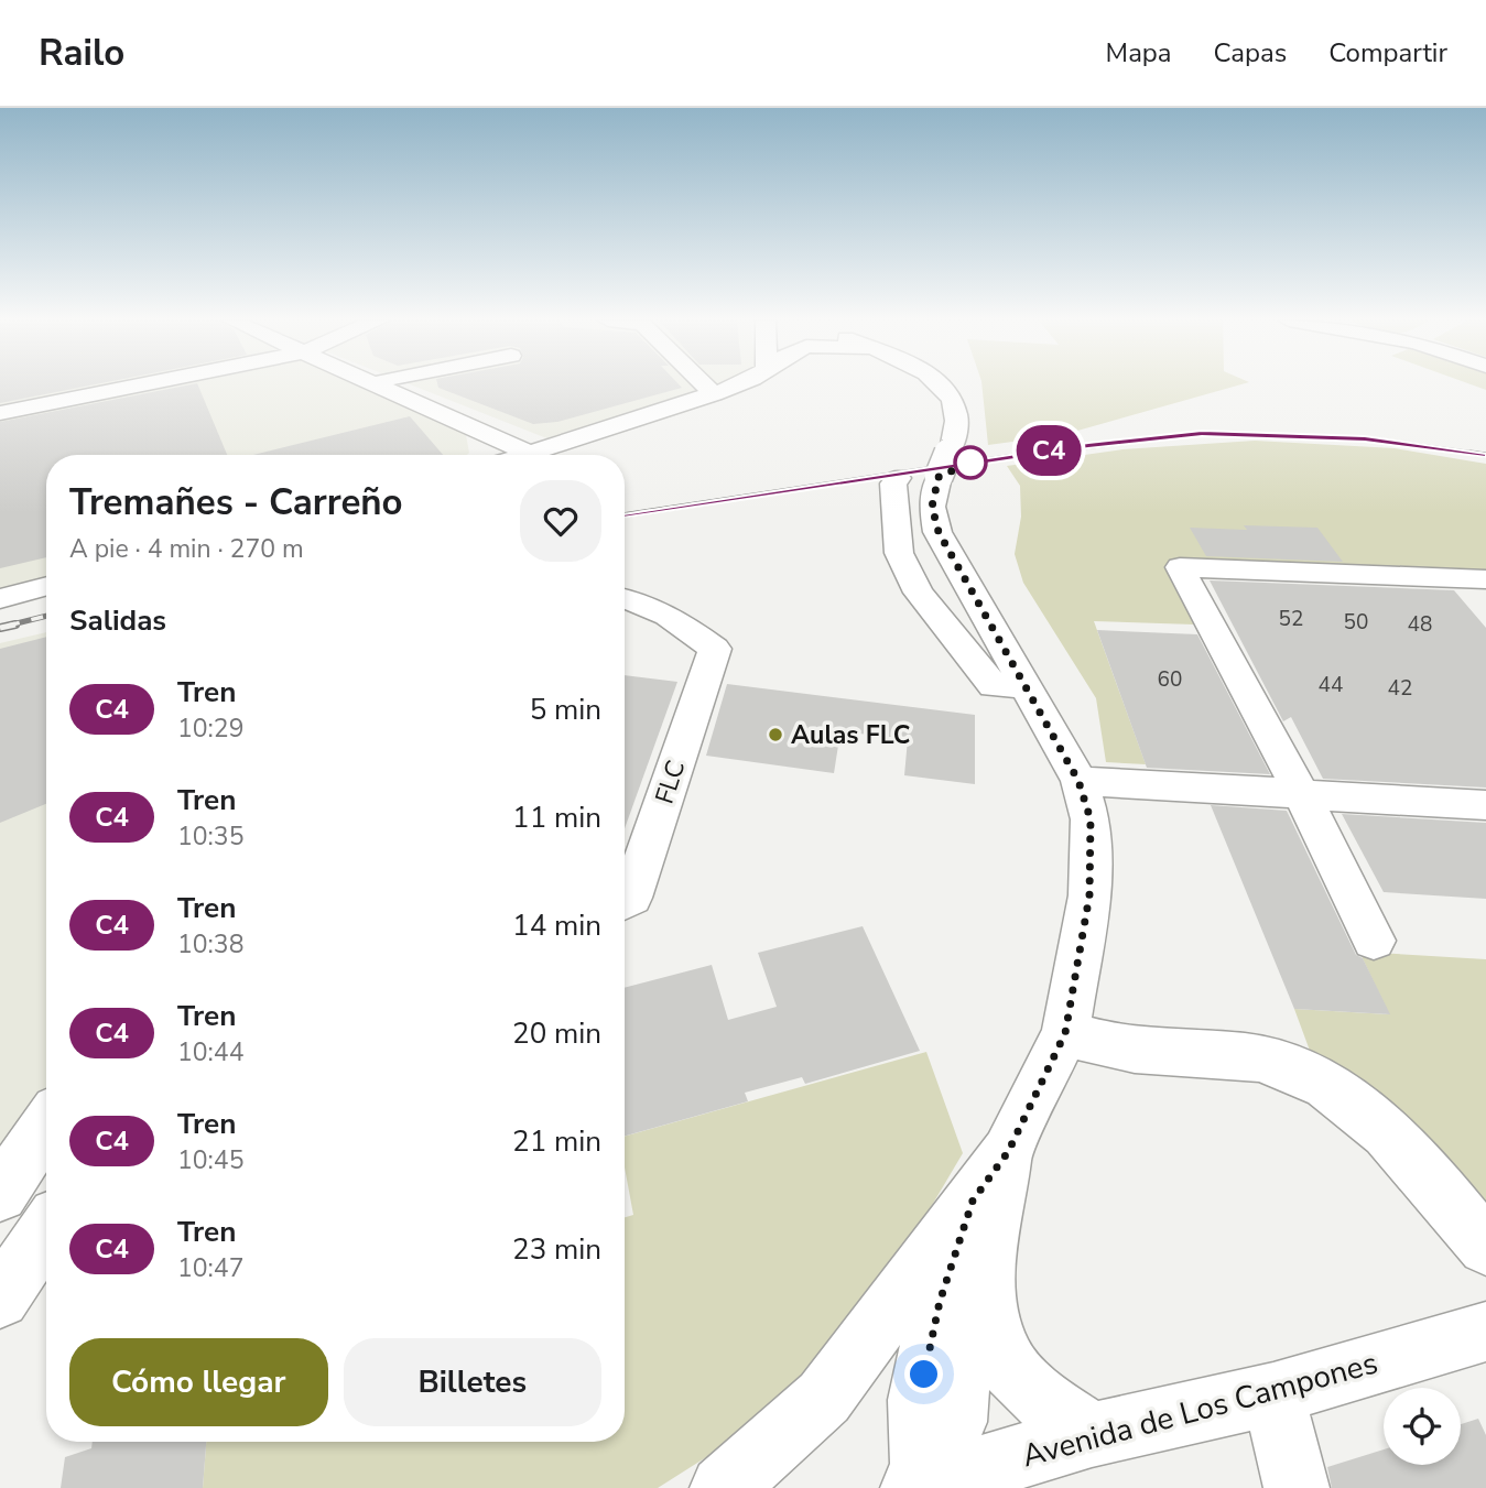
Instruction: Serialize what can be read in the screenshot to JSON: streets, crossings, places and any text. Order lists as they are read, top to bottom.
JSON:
{
  "streets": {
    "street": ["FLC", "Avenida de Los Campones"]
  },
  "places": ["Aulas FLC"],
  "house_numbers": [
    "52",
    "50",
    "48",
    "60",
    "44",
    "42"
  ],
  "page": {
    "header": "Railo",
    "nav": ["Mapa", "Capas", "Compartir"],
    "on_map": "C4",
    "heading": [
      ["Tremañes - Carreño", "A pie · 4 min · 270 m"],
      "Salidas"
    ],
    "list": [
      {
        "mark": "C4",
        "name": "Tren",
        "note": "10:29",
        "value": "5 min"
      },
      {
        "mark": "C4",
        "name": "Tren",
        "note": "10:35",
        "value": "11 min"
      },
      {
        "mark": "C4",
        "name": "Tren",
        "note": "10:38",
        "value": "14 min"
      },
      {
        "mark": "C4",
        "name": "Tren",
        "note": "10:44",
        "value": "20 min"
      },
      {
        "mark": "C4",
        "name": "Tren",
        "note": "10:45",
        "value": "21 min"
      },
      {
        "mark": "C4",
        "name": "Tren",
        "note": "10:47",
        "value": "23 min"
      }
    ],
    "buttons": ["Cómo llegar", "Billetes"]
  }
}
